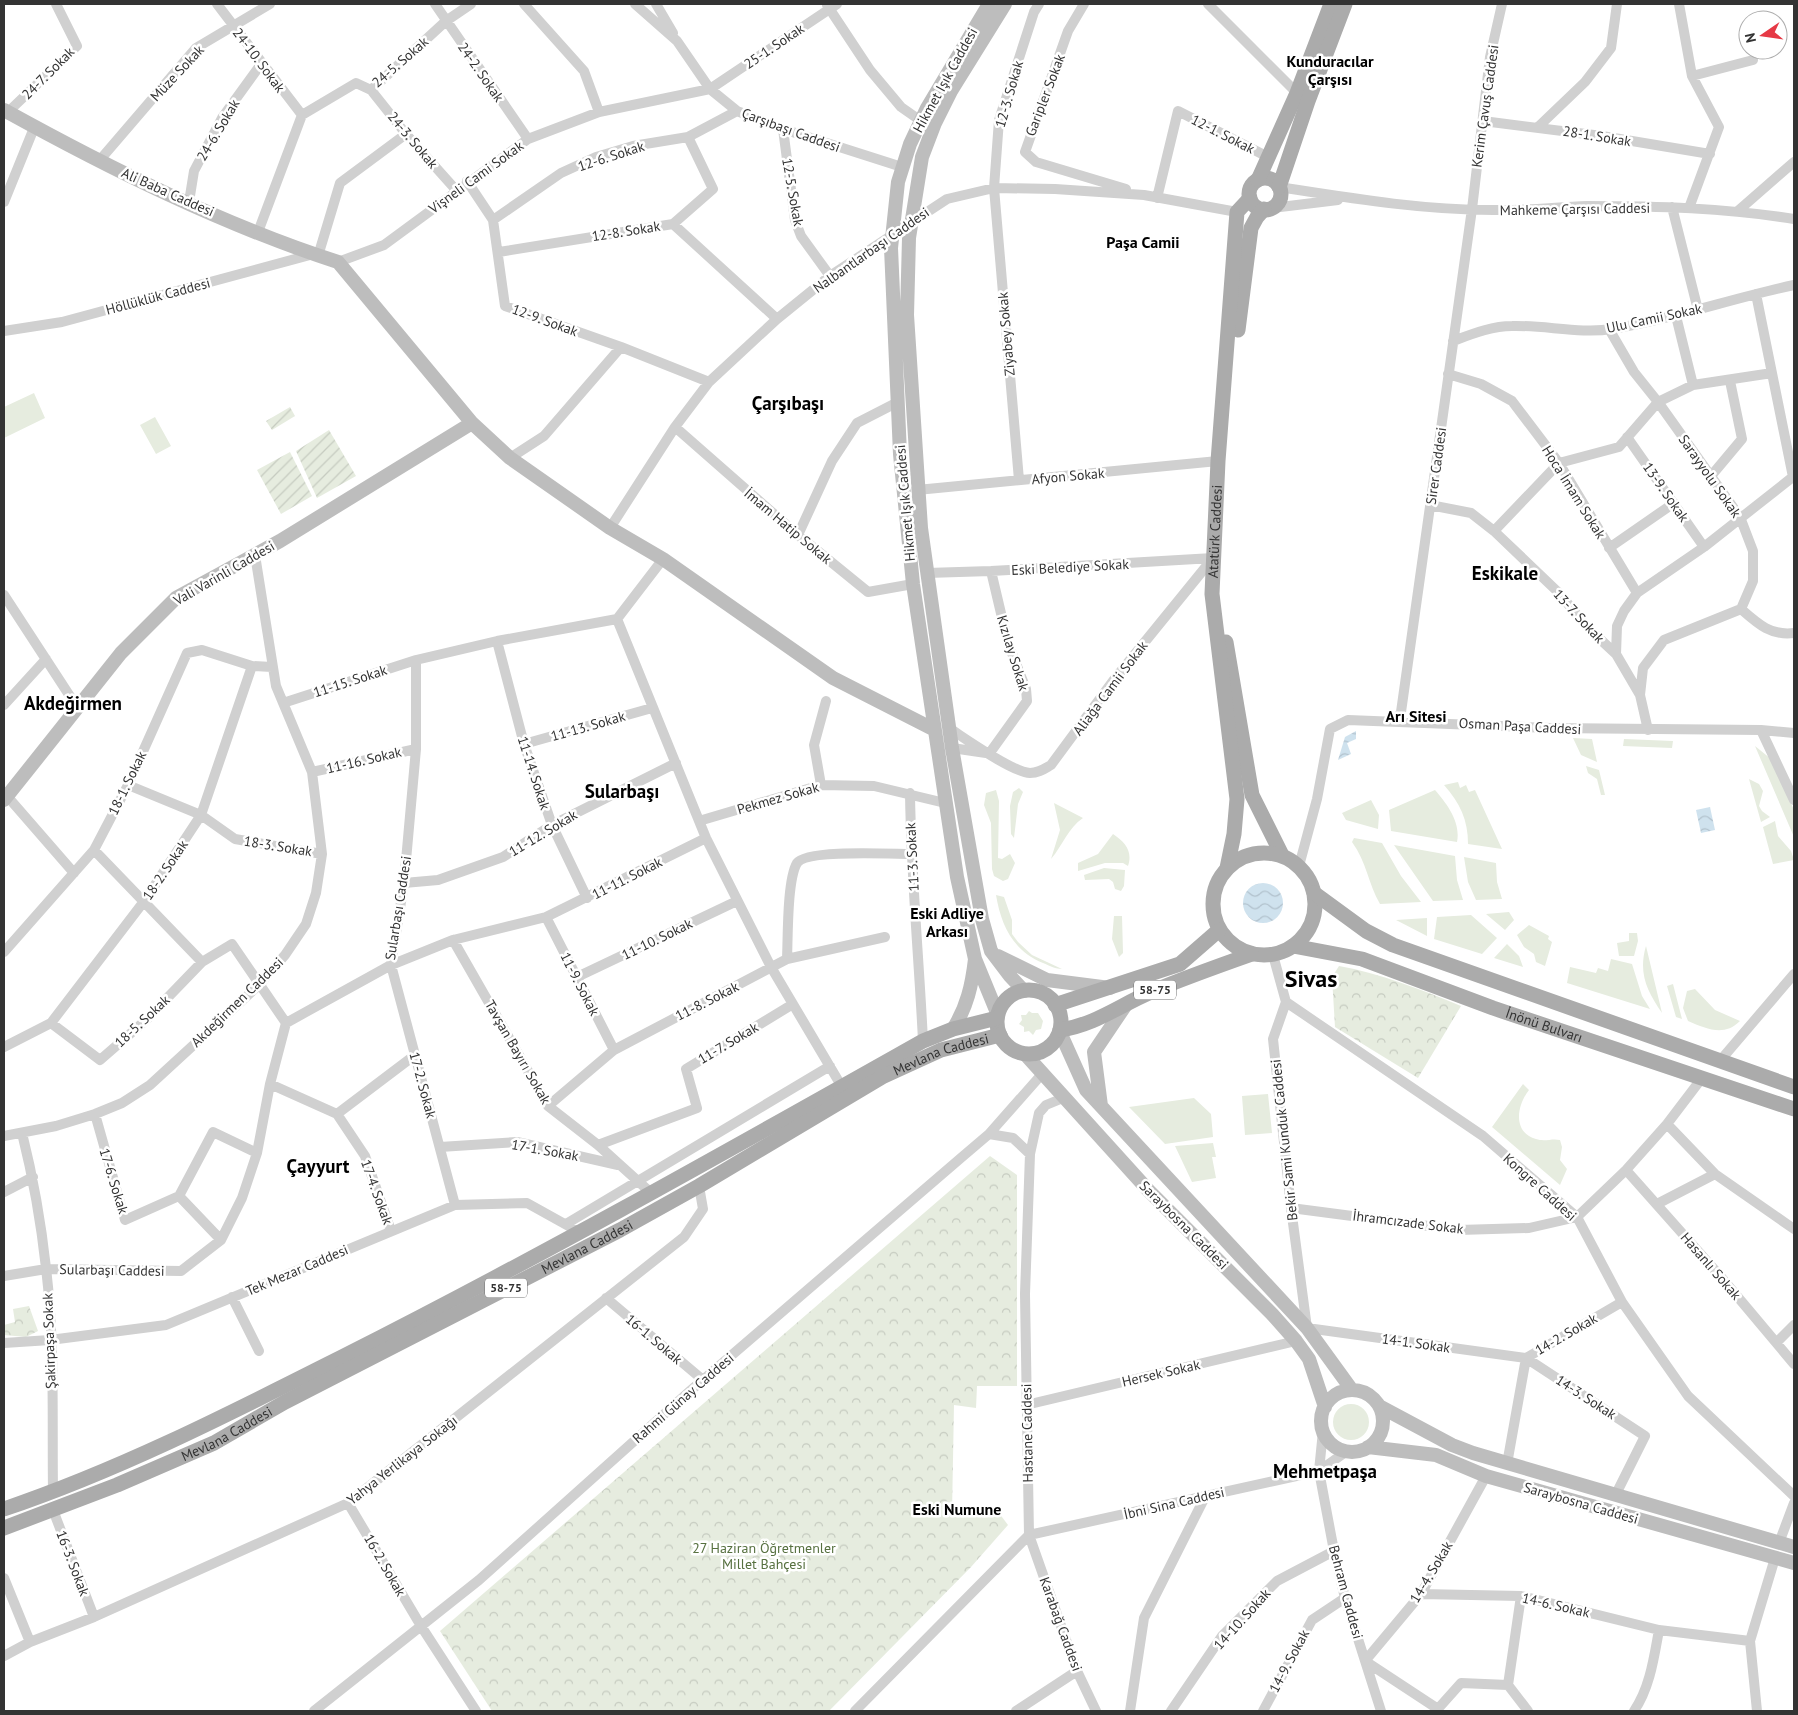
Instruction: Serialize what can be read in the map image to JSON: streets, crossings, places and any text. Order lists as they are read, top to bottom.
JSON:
{
  "streets": {
    "main road": [
      "Atatürk Caddesi",
      "58-75",
      "İnönü Bulvarı",
      "Mevlana Caddesi"
    ],
    "street": [
      "25-1. Sokak",
      "24-10. Sokak",
      "24-5. Sokak",
      "24-2. Sokak",
      "24-7. Sokak",
      "Müze Sokak",
      "Hikmet Işık Caddesi",
      "12-3. Sokak",
      "Garipler Sokak",
      "Kerim Çavuş Caddesi",
      "24-6. Sokak",
      "Çarşıbaşı Caddesi",
      "12-1. Sokak",
      "28-1. Sokak",
      "24-3. Sokak",
      "12-6. Sokak",
      "Vişneli Cami Sokak",
      "Ali Baba Caddesi",
      "12-5. Sokak",
      "Mahkeme Çarşısı Caddesi",
      "12-8. Sokak",
      "Nalbantlarbaşı Caddesi",
      "Höllüklük Caddesi",
      "Ulu Camii Sokak",
      "12-9. Sokak",
      "Ziyabey Sokak",
      "Sirer Caddesi",
      "Afyon Sokak",
      "Sarayyolu Sokak",
      "Hoca İmam Sokak",
      "13-9. Sokak",
      "İmam Hatip Sokak",
      "Eski Belediye Sokak",
      "Vali Varinli Caddesi",
      "13-7. Sokak",
      "Kızılay Sokak",
      "11-15. Sokak",
      "Aliağa Camii Sokak",
      "11-13. Sokak",
      "Osman Paşa Caddesi",
      "11-16. Sokak",
      "11-14. Sokak",
      "18-1. Sokak",
      "Pekmez Sokak",
      "11-12. Sokak",
      "18-3. Sokak",
      "11-3. Sokak",
      "18-2. Sokak",
      "11-11. Sokak",
      "Sularbaşı Caddesi",
      "11-10. Sokak",
      "11-9. Sokak",
      "11-8. Sokak",
      "Akdeğirmen Caddesi",
      "18-5. Sokak",
      "11-7. Sokak",
      "Tavşan Bayırı Sokak",
      "17-2. Sokak",
      "Bekir Sami Kunduk Caddesi",
      "17-1. Sokak",
      "17-6. Sokak",
      "Kongre Caddesi",
      "17-4. Sokak",
      "İhramcızade Sokak",
      "Saraybosna Caddesi",
      "Hasanlı Sokak",
      "Tek Mezar Caddesi",
      "14-2. Sokak",
      "16-1. Sokak",
      "Şakirpaşa Sokak",
      "14-1. Sokak",
      "Hersek Sokak",
      "14-3. Sokak",
      "Rahmi Günay Caddesi",
      "Hastane Caddesi",
      "Yahya Yerlikaya Sokağı",
      "İbni Sina Caddesi",
      "16-3. Sokak",
      "16-2. Sokak",
      "14-4. Sokak",
      "Behram Caddesi",
      "14-6. Sokak",
      "14-10. Sokak",
      "Karabağ Caddesi",
      "14-9. Sokak"
    ]
  },
  "crossings": [
    ["25-1. Sokak", "Çarşıbaşı Caddesi"],
    ["25-1. Sokak", "Vişneli Cami Sokak"],
    ["24-10. Sokak", "24-5. Sokak"],
    ["24-10. Sokak", "Müze Sokak"],
    ["24-10. Sokak", "24-6. Sokak"],
    ["24-5. Sokak", "24-2. Sokak"],
    ["24-5. Sokak", "24-3. Sokak"],
    ["24-2. Sokak", "Vişneli Cami Sokak"],
    ["24-7. Sokak", "Ali Baba Caddesi"],
    ["Müze Sokak", "Ali Baba Caddesi"],
    ["Hikmet Işık Caddesi", "Çarşıbaşı Caddesi"],
    ["Hikmet Işık Caddesi", "Nalbantlarbaşı Caddesi"],
    ["Hikmet Işık Caddesi", "Afyon Sokak"],
    ["Hikmet Işık Caddesi", "İmam Hatip Sokak"],
    ["Hikmet Işık Caddesi", "Eski Belediye Sokak"],
    ["Hikmet Işık Caddesi", "Aliağa Camii Sokak"],
    ["Hikmet Işık Caddesi", "Pekmez Sokak"],
    ["Hikmet Işık Caddesi", "58-75"],
    ["Hikmet Işık Caddesi", "Mevlana Caddesi"],
    ["Hikmet Işık Caddesi", "Saraybosna Caddesi"],
    ["12-3. Sokak", "Nalbantlarbaşı Caddesi"],
    ["12-3. Sokak", "Ziyabey Sokak"],
    ["Garipler Sokak", "Nalbantlarbaşı Caddesi"],
    ["Kerim Çavuş Caddesi", "28-1. Sokak"],
    ["Kerim Çavuş Caddesi", "Mahkeme Çarşısı Caddesi"],
    ["Kerim Çavuş Caddesi", "Sirer Caddesi"],
    ["24-6. Sokak", "Ali Baba Caddesi"],
    ["Çarşıbaşı Caddesi", "12-6. Sokak"],
    ["Çarşıbaşı Caddesi", "Vişneli Cami Sokak"],
    ["Çarşıbaşı Caddesi", "12-5. Sokak"],
    ["12-1. Sokak", "Nalbantlarbaşı Caddesi"],
    ["24-3. Sokak", "Vişneli Cami Sokak"],
    ["12-6. Sokak", "12-9. Sokak"],
    ["Vişneli Cami Sokak", "Ali Baba Caddesi"],
    ["Vişneli Cami Sokak", "12-9. Sokak"],
    ["Ali Baba Caddesi", "Höllüklük Caddesi"],
    ["12-5. Sokak", "Nalbantlarbaşı Caddesi"],
    ["Mahkeme Çarşısı Caddesi", "Sirer Caddesi"],
    ["Mahkeme Çarşısı Caddesi", "Atatürk Caddesi"],
    ["12-8. Sokak", "Nalbantlarbaşı Caddesi"],
    ["12-8. Sokak", "12-9. Sokak"],
    ["Nalbantlarbaşı Caddesi", "12-9. Sokak"],
    ["Nalbantlarbaşı Caddesi", "Ziyabey Sokak"],
    ["Nalbantlarbaşı Caddesi", "İmam Hatip Sokak"],
    ["Nalbantlarbaşı Caddesi", "Atatürk Caddesi"],
    ["Ulu Camii Sokak", "Sirer Caddesi"],
    ["Ulu Camii Sokak", "Sarayyolu Sokak"],
    ["Ziyabey Sokak", "Afyon Sokak"],
    ["Sirer Caddesi", "Hoca İmam Sokak"],
    ["Sirer Caddesi", "13-7. Sokak"],
    ["Sirer Caddesi", "Osman Paşa Caddesi"],
    ["Afyon Sokak", "Atatürk Caddesi"],
    ["Atatürk Caddesi", "Eski Belediye Sokak"],
    ["Atatürk Caddesi", "Aliağa Camii Sokak"],
    ["Atatürk Caddesi", "Osman Paşa Caddesi"],
    ["Atatürk Caddesi", "58-75"],
    ["Atatürk Caddesi", "İnönü Bulvarı"],
    ["Eski Belediye Sokak", "Kızılay Sokak"],
    ["Eski Belediye Sokak", "Aliağa Camii Sokak"],
    ["Vali Varinli Caddesi", "Akdeğirmen Caddesi"],
    ["Kızılay Sokak", "Aliağa Camii Sokak"],
    ["11-15. Sokak", "Sularbaşı Caddesi"],
    ["11-15. Sokak", "Akdeğirmen Caddesi"],
    ["11-13. Sokak", "11-14. Sokak"],
    ["Osman Paşa Caddesi", "58-75"],
    ["Osman Paşa Caddesi", "İnönü Bulvarı"],
    ["11-16. Sokak", "Sularbaşı Caddesi"],
    ["11-16. Sokak", "Akdeğirmen Caddesi"],
    ["11-14. Sokak", "11-12. Sokak"],
    ["11-14. Sokak", "11-11. Sokak"],
    ["18-1. Sokak", "18-3. Sokak"],
    ["18-1. Sokak", "18-2. Sokak"],
    ["Pekmez Sokak", "11-3. Sokak"],
    ["11-12. Sokak", "Sularbaşı Caddesi"],
    ["18-3. Sokak", "18-2. Sokak"],
    ["18-3. Sokak", "Akdeğirmen Caddesi"],
    ["11-3. Sokak", "Mevlana Caddesi"],
    ["18-2. Sokak", "18-5. Sokak"],
    ["11-11. Sokak", "11-9. Sokak"],
    ["11-11. Sokak", "Tavşan Bayırı Sokak"],
    ["Sularbaşı Caddesi", "17-2. Sokak"],
    ["Sularbaşı Caddesi", "Şakirpaşa Sokak"],
    ["11-10. Sokak", "11-9. Sokak"],
    ["11-9. Sokak", "11-8. Sokak"],
    ["58-75", "İnönü Bulvarı"],
    ["58-75", "Mevlana Caddesi"],
    ["58-75", "Saraybosna Caddesi"],
    ["11-8. Sokak", "Tavşan Bayırı Sokak"],
    ["Akdeğirmen Caddesi", "18-5. Sokak"],
    ["Akdeğirmen Caddesi", "17-6. Sokak"],
    ["Akdeğirmen Caddesi", "Şakirpaşa Sokak"],
    ["11-7. Sokak", "Tavşan Bayırı Sokak"],
    ["Tavşan Bayırı Sokak", "Mevlana Caddesi"],
    ["Tavşan Bayırı Sokak", "17-1. Sokak"],
    ["Mevlana Caddesi", "Saraybosna Caddesi"],
    ["Mevlana Caddesi", "Tek Mezar Caddesi"],
    ["Mevlana Caddesi", "Şakirpaşa Sokak"],
    ["Mevlana Caddesi", "Yahya Yerlikaya Sokağı"],
    ["Mevlana Caddesi", "16-3. Sokak"],
    ["17-2. Sokak", "17-1. Sokak"],
    ["17-2. Sokak", "Tek Mezar Caddesi"],
    ["Bekir Sami Kunduk Caddesi", "Kongre Caddesi"],
    ["Bekir Sami Kunduk Caddesi", "İhramcızade Sokak"],
    ["Bekir Sami Kunduk Caddesi", "Saraybosna Caddesi"],
    ["Bekir Sami Kunduk Caddesi", "14-1. Sokak"],
    ["Kongre Caddesi", "İhramcızade Sokak"],
    ["Kongre Caddesi", "14-2. Sokak"],
    ["17-4. Sokak", "Tek Mezar Caddesi"],
    ["Saraybosna Caddesi", "14-2. Sokak"],
    ["Saraybosna Caddesi", "14-1. Sokak"],
    ["Saraybosna Caddesi", "Hersek Sokak"],
    ["Saraybosna Caddesi", "14-3. Sokak"],
    ["Saraybosna Caddesi", "Rahmi Günay Caddesi"],
    ["Saraybosna Caddesi", "Hastane Caddesi"],
    ["Saraybosna Caddesi", "14-4. Sokak"],
    ["Saraybosna Caddesi", "Behram Caddesi"],
    ["Tek Mezar Caddesi", "Şakirpaşa Sokak"],
    ["14-2. Sokak", "14-1. Sokak"],
    ["14-2. Sokak", "14-3. Sokak"],
    ["16-1. Sokak", "Rahmi Günay Caddesi"],
    ["16-1. Sokak", "Yahya Yerlikaya Sokağı"],
    ["14-1. Sokak", "14-3. Sokak"],
    ["Hersek Sokak", "Hastane Caddesi"],
    ["Rahmi Günay Caddesi", "16-2. Sokak"],
    ["Hastane Caddesi", "İbni Sina Caddesi"],
    ["Hastane Caddesi", "Karabağ Caddesi"],
    ["Yahya Yerlikaya Sokağı", "16-3. Sokak"],
    ["Yahya Yerlikaya Sokağı", "16-2. Sokak"],
    ["İbni Sina Caddesi", "Behram Caddesi"],
    ["İbni Sina Caddesi", "Karabağ Caddesi"],
    ["14-4. Sokak", "Behram Caddesi"],
    ["14-4. Sokak", "14-6. Sokak"],
    ["Behram Caddesi", "14-10. Sokak"],
    ["Behram Caddesi", "14-9. Sokak"]
  ],
  "districts": [
    "Kunduracılar Çarşısı",
    "Paşa Camii",
    "Çarşıbaşı",
    "Eskikale",
    "Akdeğirmen",
    "Arı Sitesi",
    "Sularbaşı",
    "Eski Adliye Arkası",
    "Sivas",
    "Çayyurt",
    "Mehmetpaşa",
    "Eski Numune"
  ],
  "parks": ["27 Haziran Öğretmenler Millet Bahçesi"],
  "north": "left"
}
